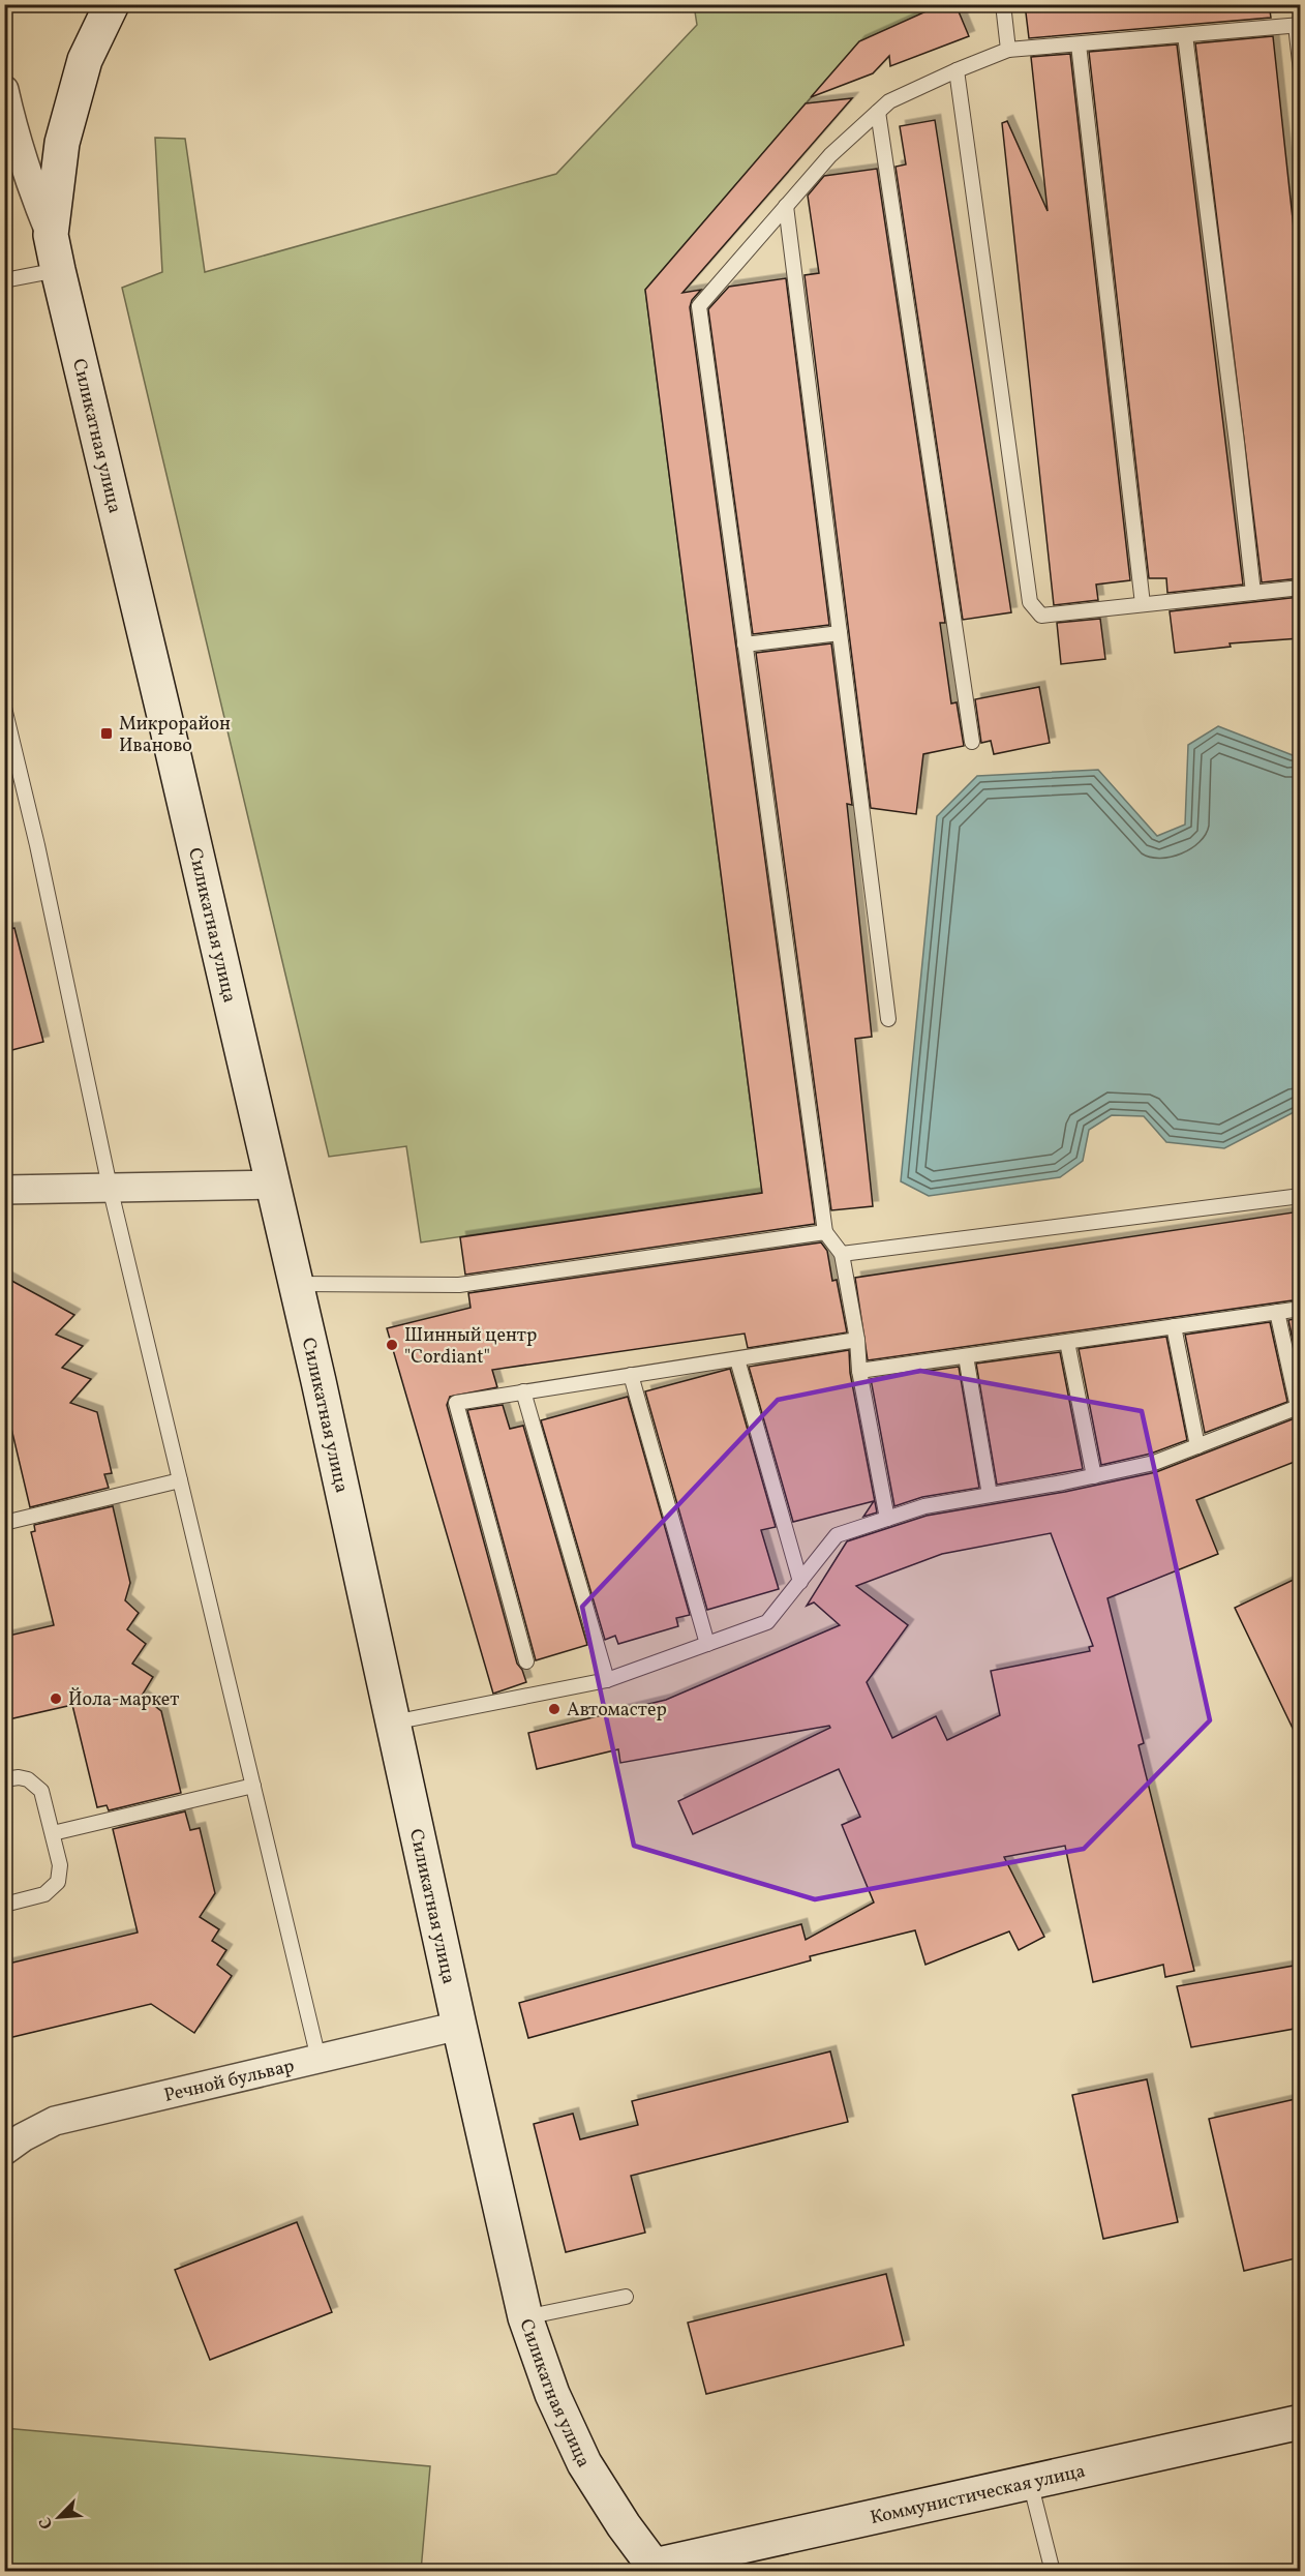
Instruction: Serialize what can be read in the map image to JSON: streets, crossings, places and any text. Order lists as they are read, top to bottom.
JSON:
{
  "streets": {
    "street": ["Силикатная улица", "Речной бульвар", "Коммунистическая улица"]
  },
  "crossings": [
    ["Силикатная улица", "Речной бульвар"],
    ["Силикатная улица", "Коммунистическая улица"]
  ],
  "places": {
    "transit": ["Микрорайон Иваново"],
    "other": ["Шинный центр \"Cordiant\"", "Йола-маркет", "Автомастер"]
  },
  "north": "bottom left"
}
